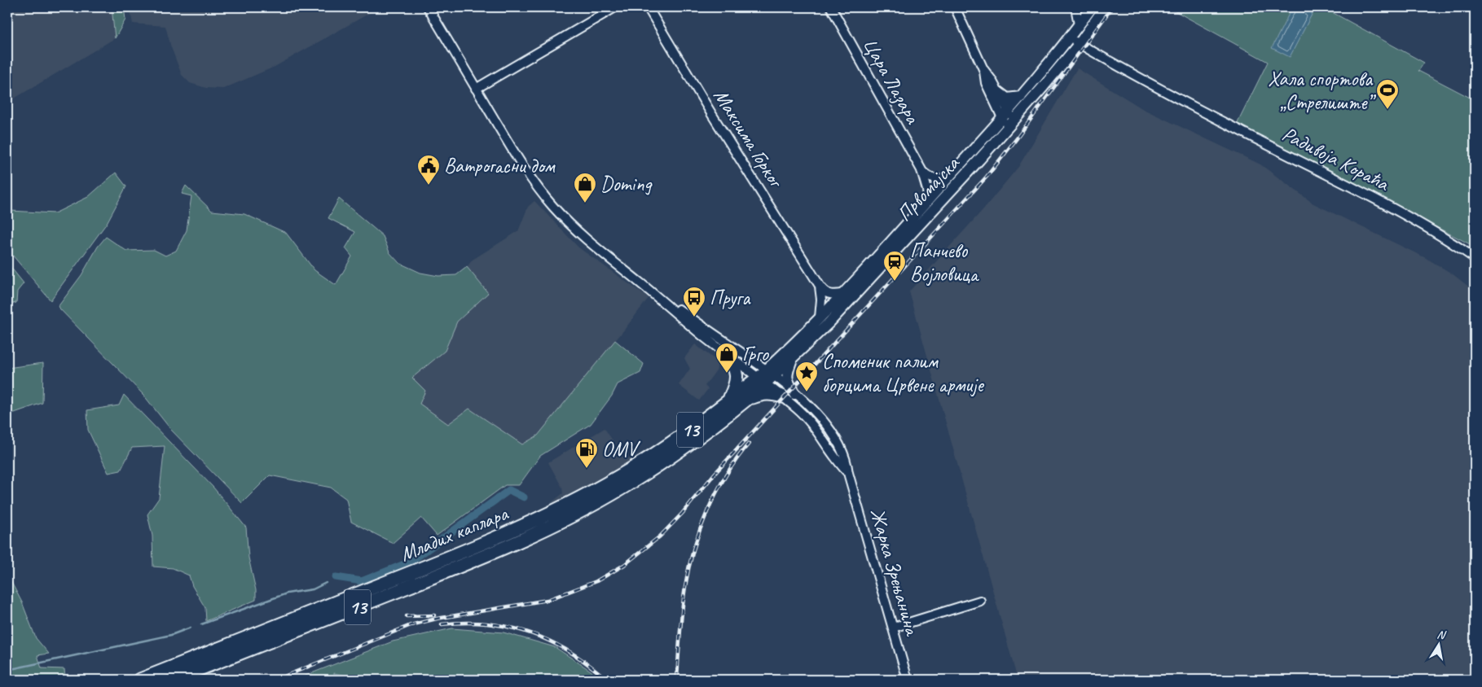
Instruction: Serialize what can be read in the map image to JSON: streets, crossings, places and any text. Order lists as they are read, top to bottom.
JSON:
{
  "streets": {
    "highway": ["13", "Младих каплара"],
    "main road": ["Првомајска"],
    "street": [
      "Цара Лазара",
      "Максима Горког",
      "Радивоја Кораћа",
      "Жарка Зрењанина"
    ]
  },
  "crossings": [
    ["Цара Лазара", "Првомајска"],
    ["Радивоја Кораћа", "Првомајска"],
    ["Првомајска", "13"],
    ["Првомајска", "Младих каплара"],
    ["Првомајска", "Жарка Зрењанина"],
    ["13", "Младих каплара"],
    ["13", "Жарка Зрењанина"],
    ["Младих каплара", "Жарка Зрењанина"]
  ],
  "places": {
    "sports": ["Хала спортова „Стрелиште”"],
    "public building": ["Ватрогасни дом"],
    "shop": ["Doming", "Грго"],
    "station": ["Панчево Војловица"],
    "bus stop": ["Пруга"],
    "place": ["Споменик палим борцима Црвене армије"],
    "fuel station": ["OMV"]
  },
  "north": "top"
}
